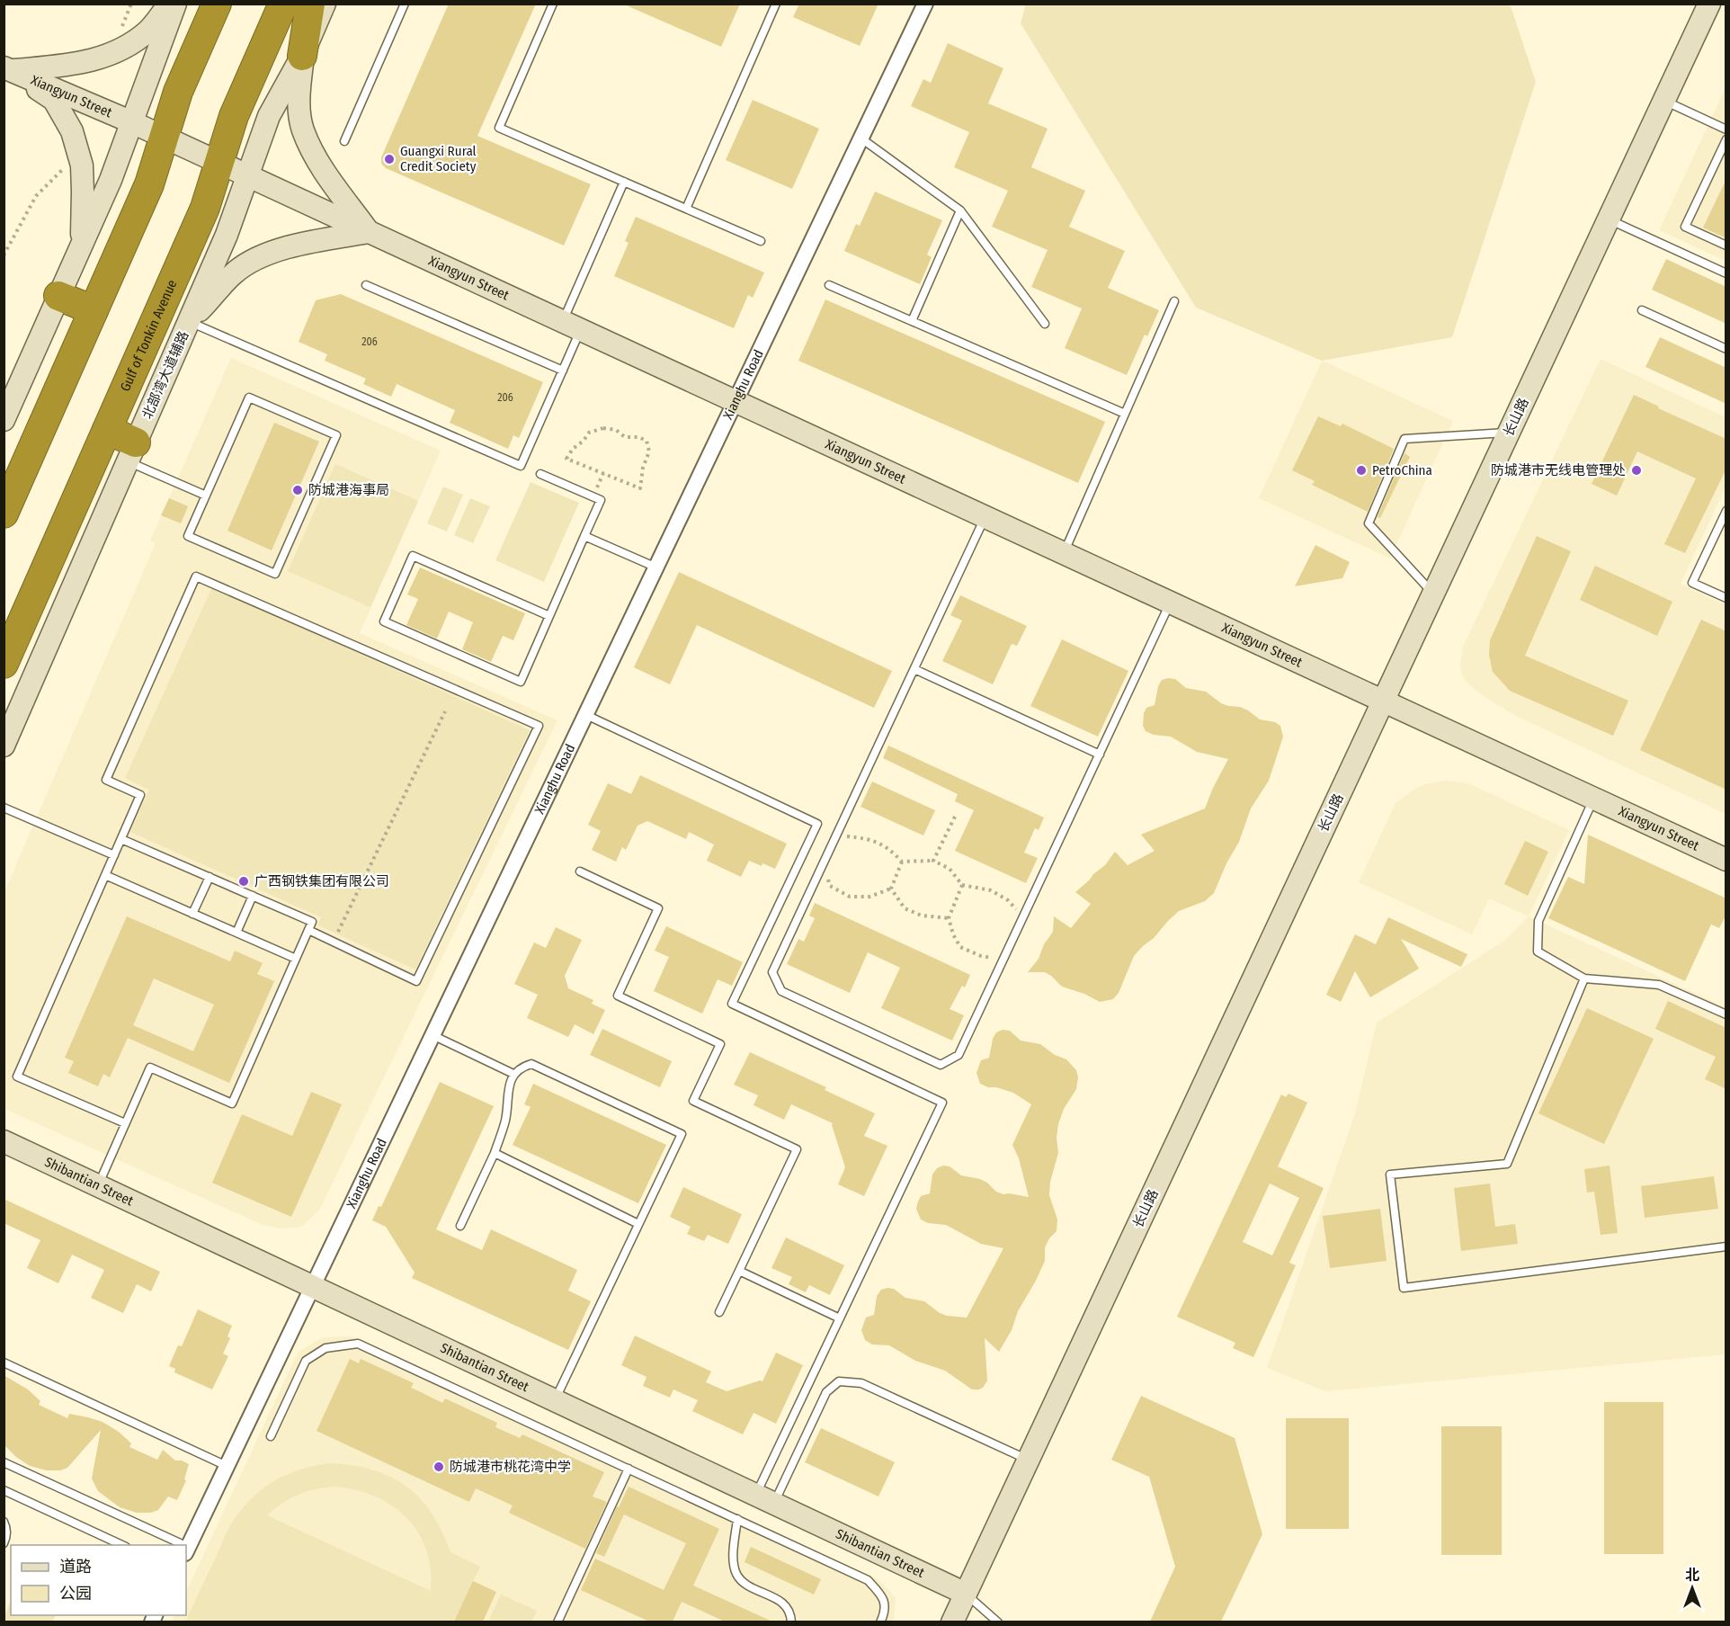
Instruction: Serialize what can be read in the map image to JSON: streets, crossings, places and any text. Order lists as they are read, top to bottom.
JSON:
{
  "streets": {
    "highway": ["Gulf of Tonkin Avenue"],
    "street": [
      "Xiangyun Street",
      "北部湾大道辅路",
      "Xianghu Road",
      "长山路",
      "Shibantian Street"
    ]
  },
  "crossings": [
    ["Xiangyun Street", "Gulf of Tonkin Avenue"],
    ["Xiangyun Street", "北部湾大道辅路"],
    ["Xiangyun Street", "Xianghu Road"],
    ["Xiangyun Street", "长山路"],
    ["Xianghu Road", "Shibantian Street"],
    ["长山路", "Shibantian Street"]
  ],
  "places": [
    "Guangxi Rural Credit Society",
    "PetroChina",
    "防城港市无线电管理处",
    "防城港海事局",
    "广西钢铁集团有限公司",
    "防城港市桃花湾中学"
  ],
  "house_numbers": ["206", "206"],
  "legend": ["道路", "公园"],
  "north": "top"
}
